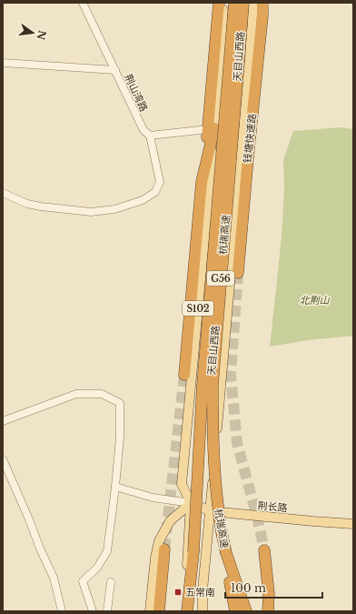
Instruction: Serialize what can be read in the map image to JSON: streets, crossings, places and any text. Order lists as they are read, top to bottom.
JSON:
{
  "streets": {
    "highway": ["钱塘快速路", "杭瑞高速", "G56"],
    "main road": ["天目山西路", "S102", "荆长路"],
    "street": ["荆山湾路"]
  },
  "crossings": [
    ["天目山西路", "荆长路"]
  ],
  "parks": ["北荆山"],
  "places": {
    "transit": ["五常南"]
  },
  "scale_bar": "100 m",
  "north": "right"
}
